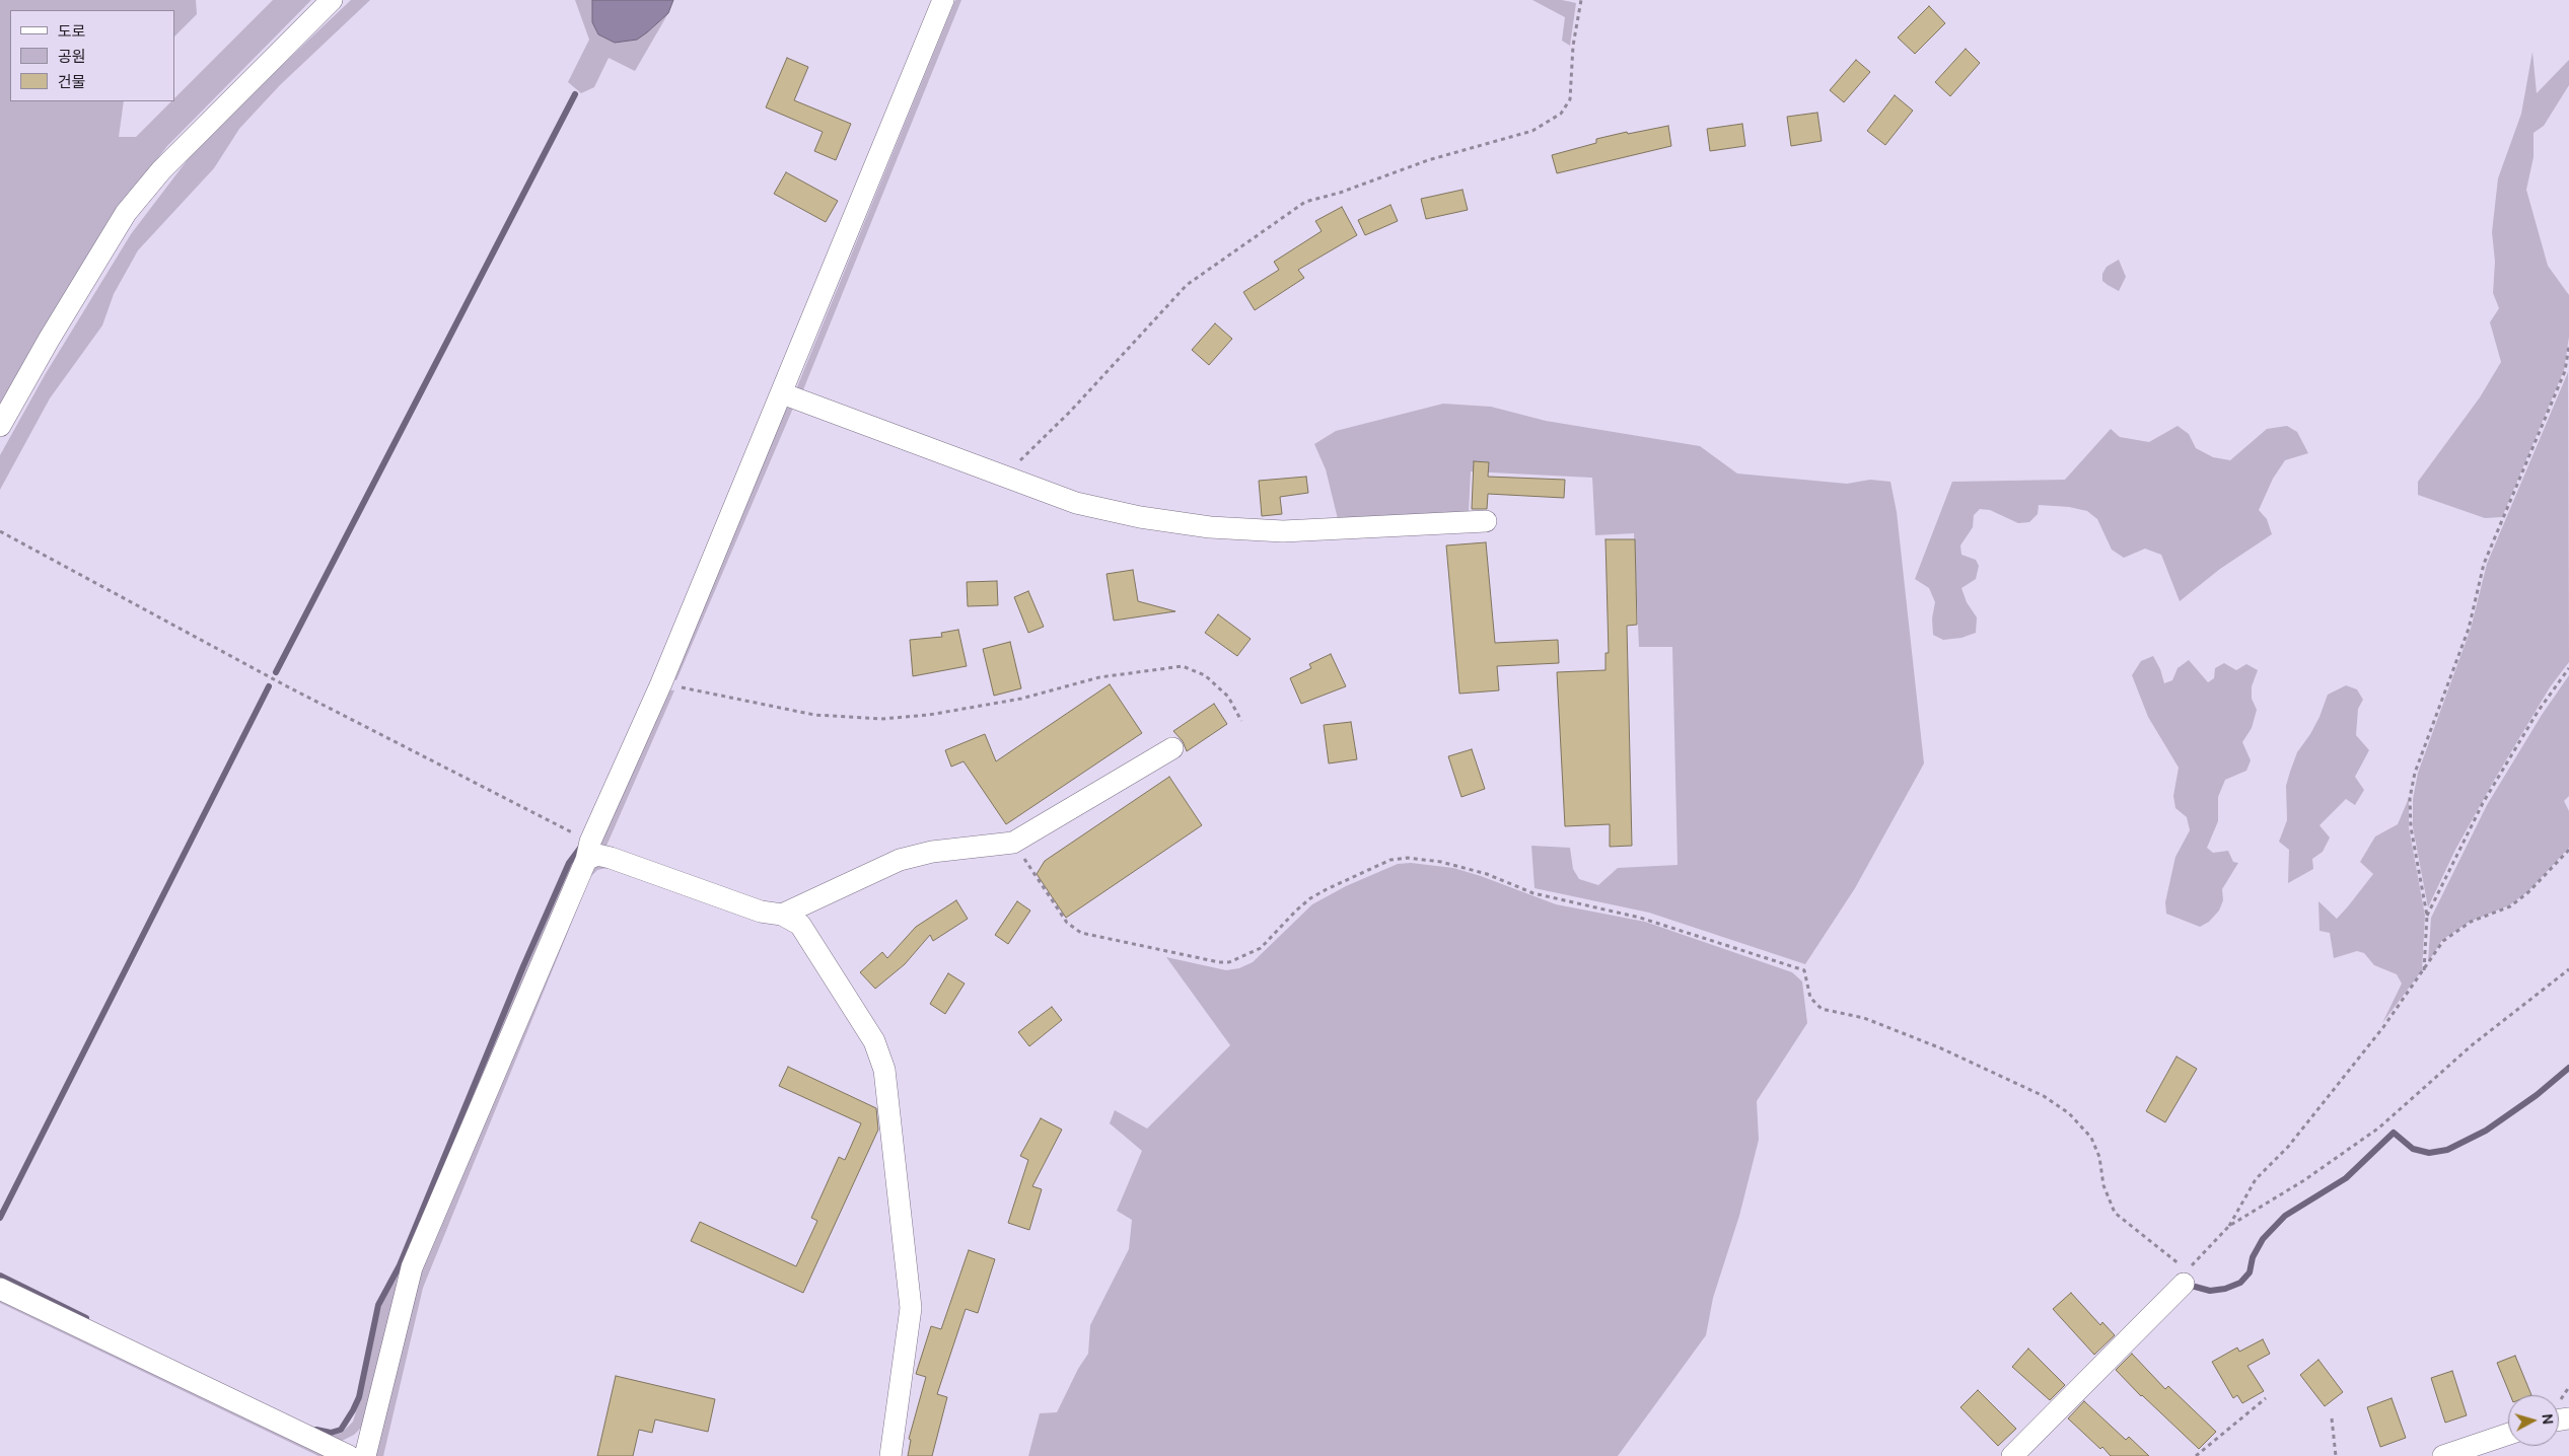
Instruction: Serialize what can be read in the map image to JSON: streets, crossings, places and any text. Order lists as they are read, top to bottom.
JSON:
{
  "legend": ["도로", "공원", "건물"],
  "north": "right"
}
